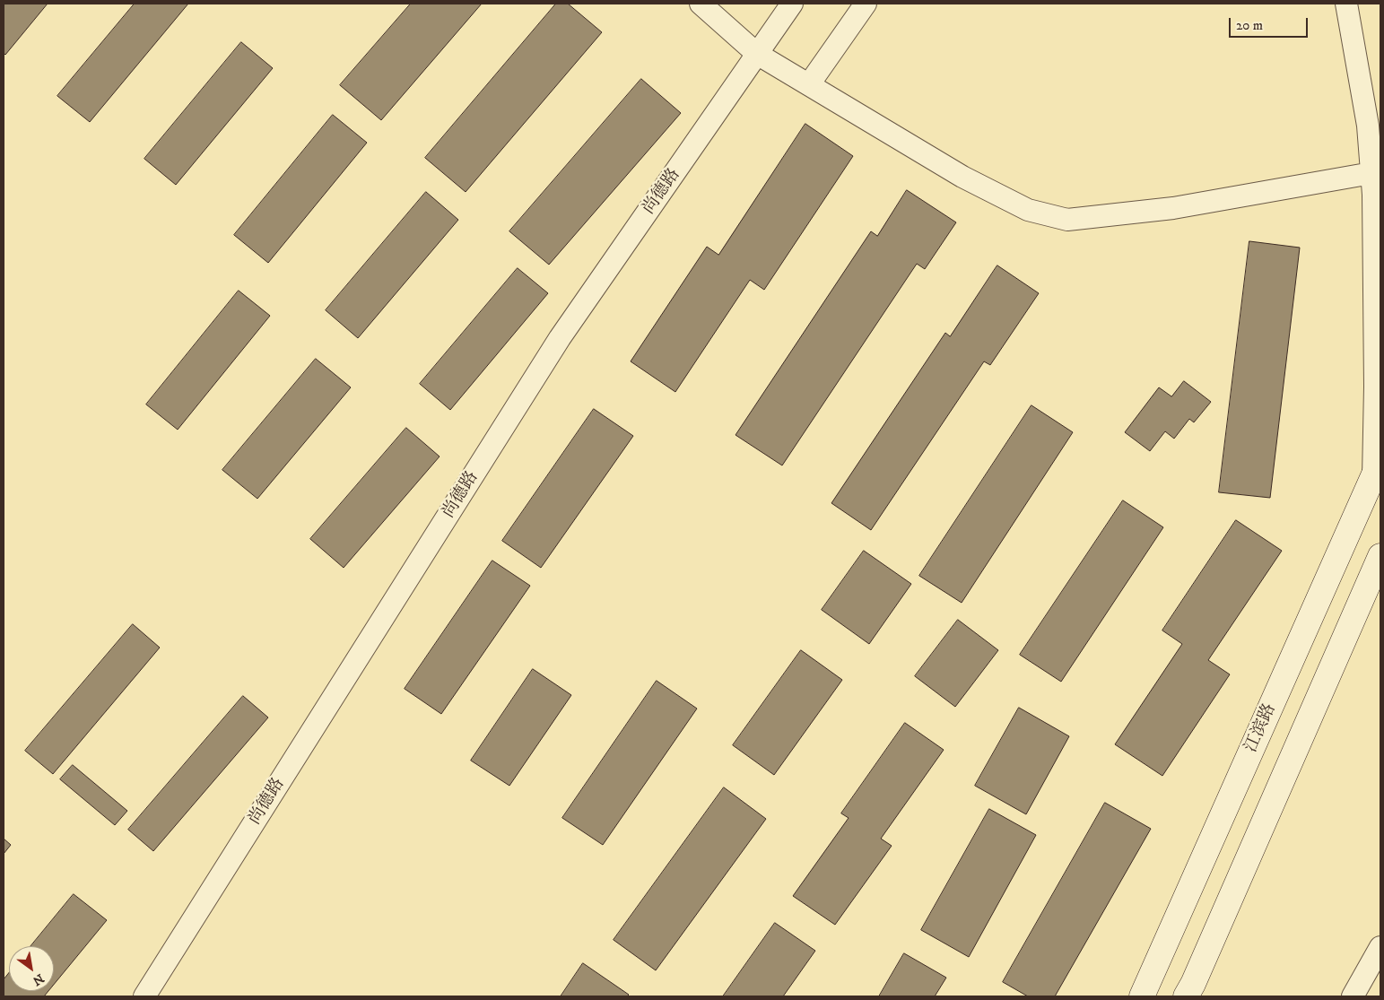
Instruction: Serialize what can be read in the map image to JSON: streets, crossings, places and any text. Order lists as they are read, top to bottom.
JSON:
{
  "streets": {
    "main road": ["江滨路"],
    "street": ["尚德路"]
  },
  "scale_bar": "20 m",
  "north": "bottom right"
}
